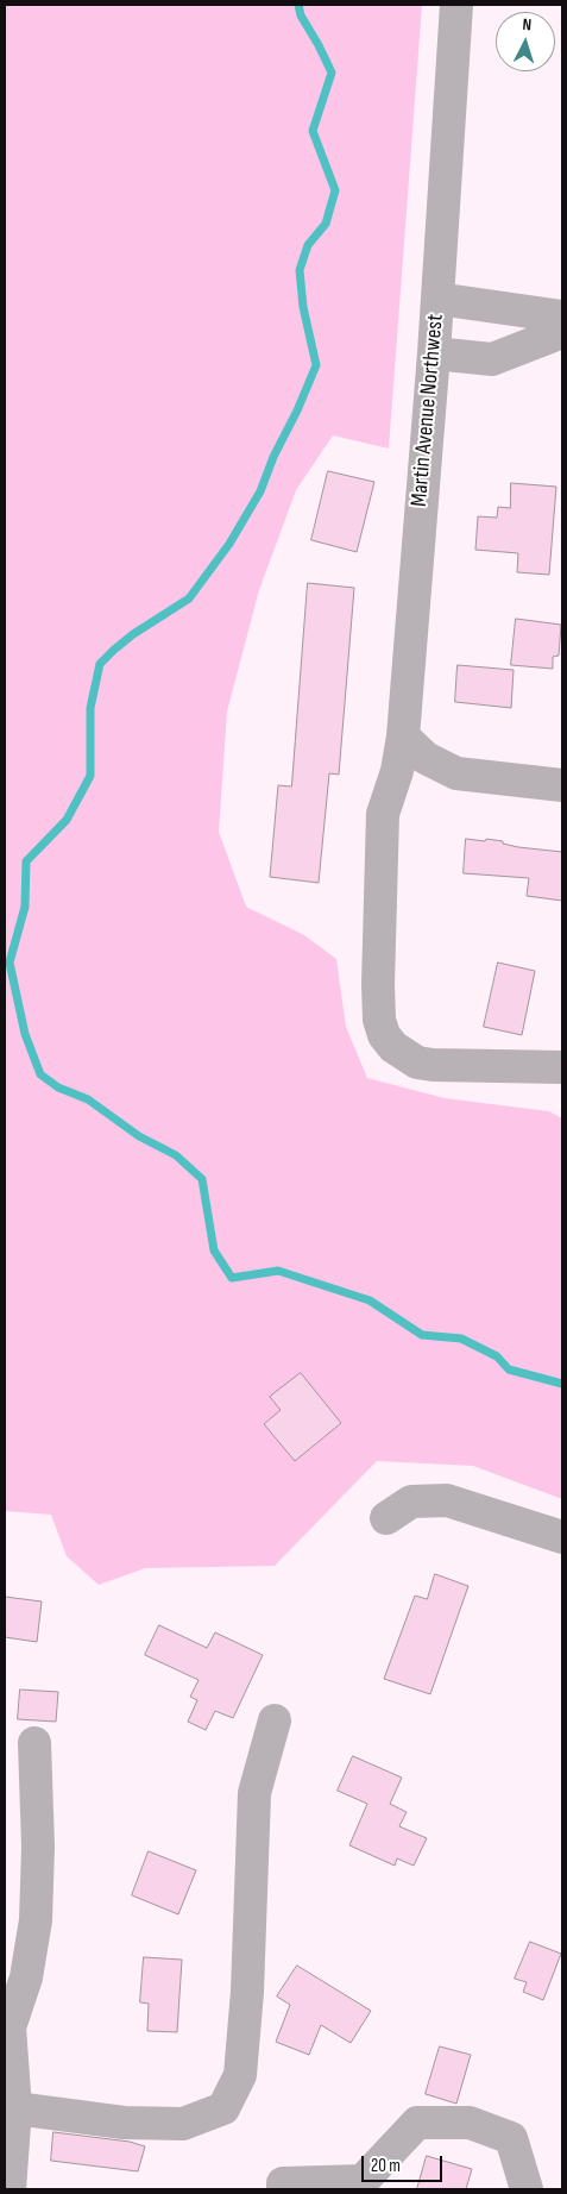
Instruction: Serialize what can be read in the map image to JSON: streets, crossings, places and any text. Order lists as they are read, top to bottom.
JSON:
{
  "streets": {
    "street": ["Martin Avenue Northwest"]
  },
  "scale_bar": "20 m",
  "north": "top"
}
